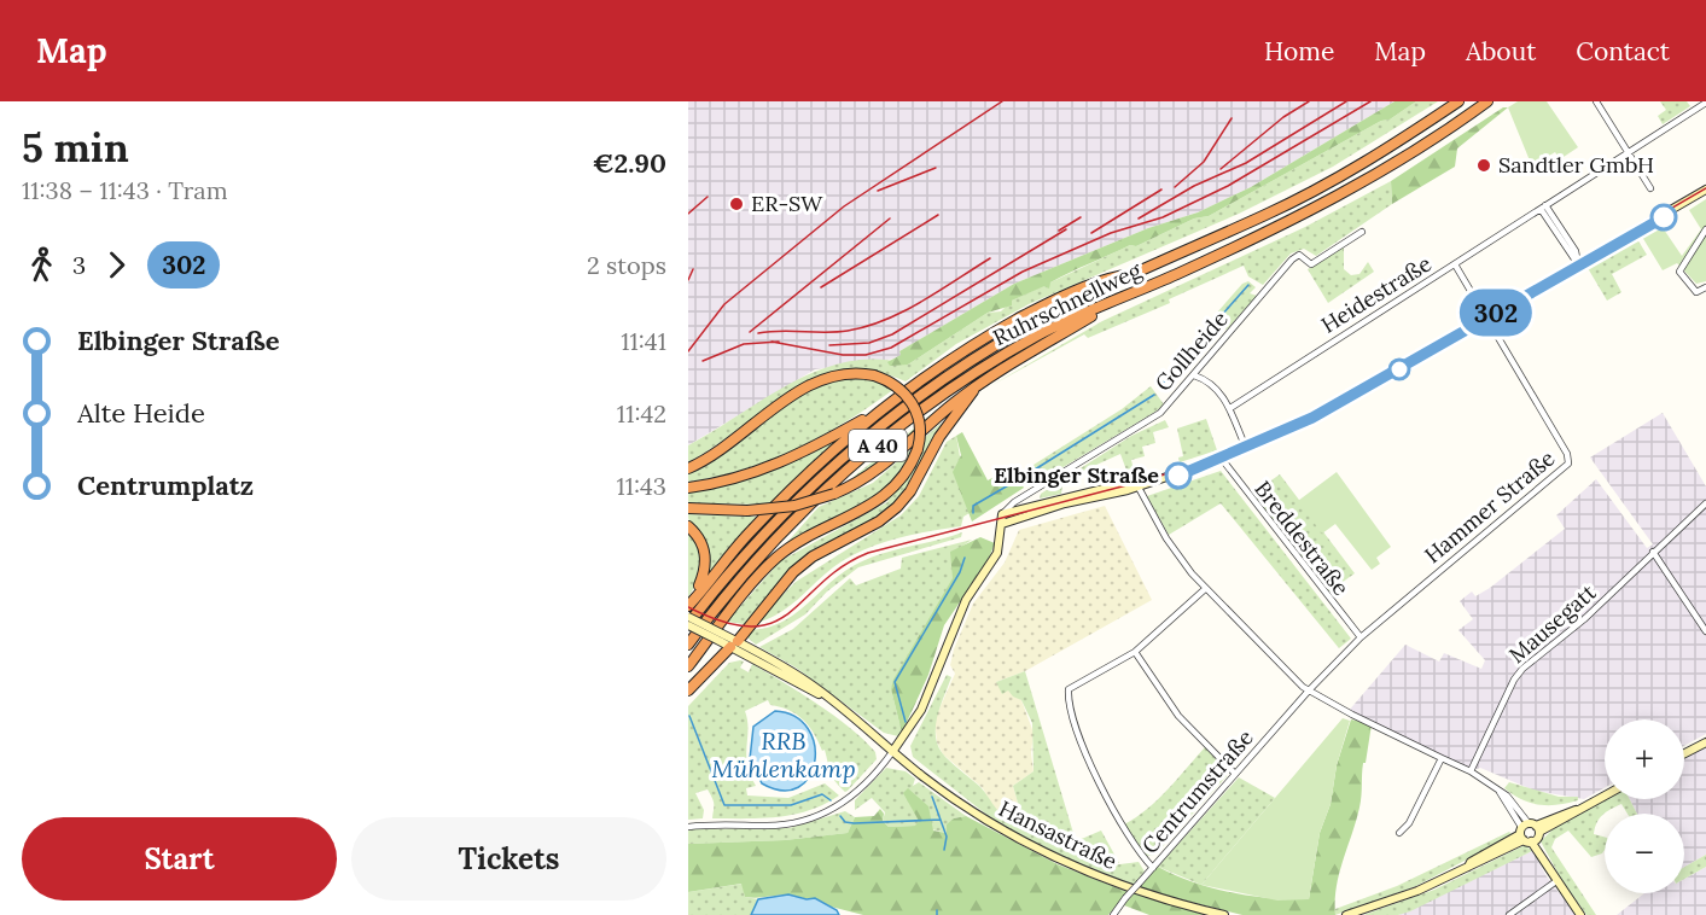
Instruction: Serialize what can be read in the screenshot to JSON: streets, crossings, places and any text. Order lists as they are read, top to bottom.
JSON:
{
  "streets": {
    "highway": ["Ruhrschnellweg", "A 40"],
    "main road": ["Hansastraße"],
    "street": [
      "Heidestraße",
      "Gollheide",
      "Hammer Straße",
      "Breddestraße",
      "Mausegatt",
      "Centrumstraße"
    ]
  },
  "crossings": [
    ["Hammer Straße", "Breddestraße"],
    ["Hammer Straße", "Centrumstraße"]
  ],
  "water": ["RRB Mühlenkamp"],
  "places": ["Sandtler GmbH", "ER-SW", "Elbinger Straße"],
  "lines": ["tram line 302"],
  "page": {
    "header": "Map",
    "nav": [
      "Home",
      "Map",
      "About",
      "Contact"
    ],
    "heading": ["5 min", "11:38 – 11:43 · Tram", "€2.90"],
    "on_map": "302",
    "legs": ["3", "302", "2 stops"],
    "list": [
      {
        "name": "Elbinger Straße",
        "value": "11:41"
      },
      {
        "name": "Alte Heide",
        "value": "11:42"
      },
      {
        "name": "Centrumplatz",
        "value": "11:43"
      }
    ],
    "map_buttons": ["+", "−"],
    "buttons": ["Start", "Tickets"]
  }
}
